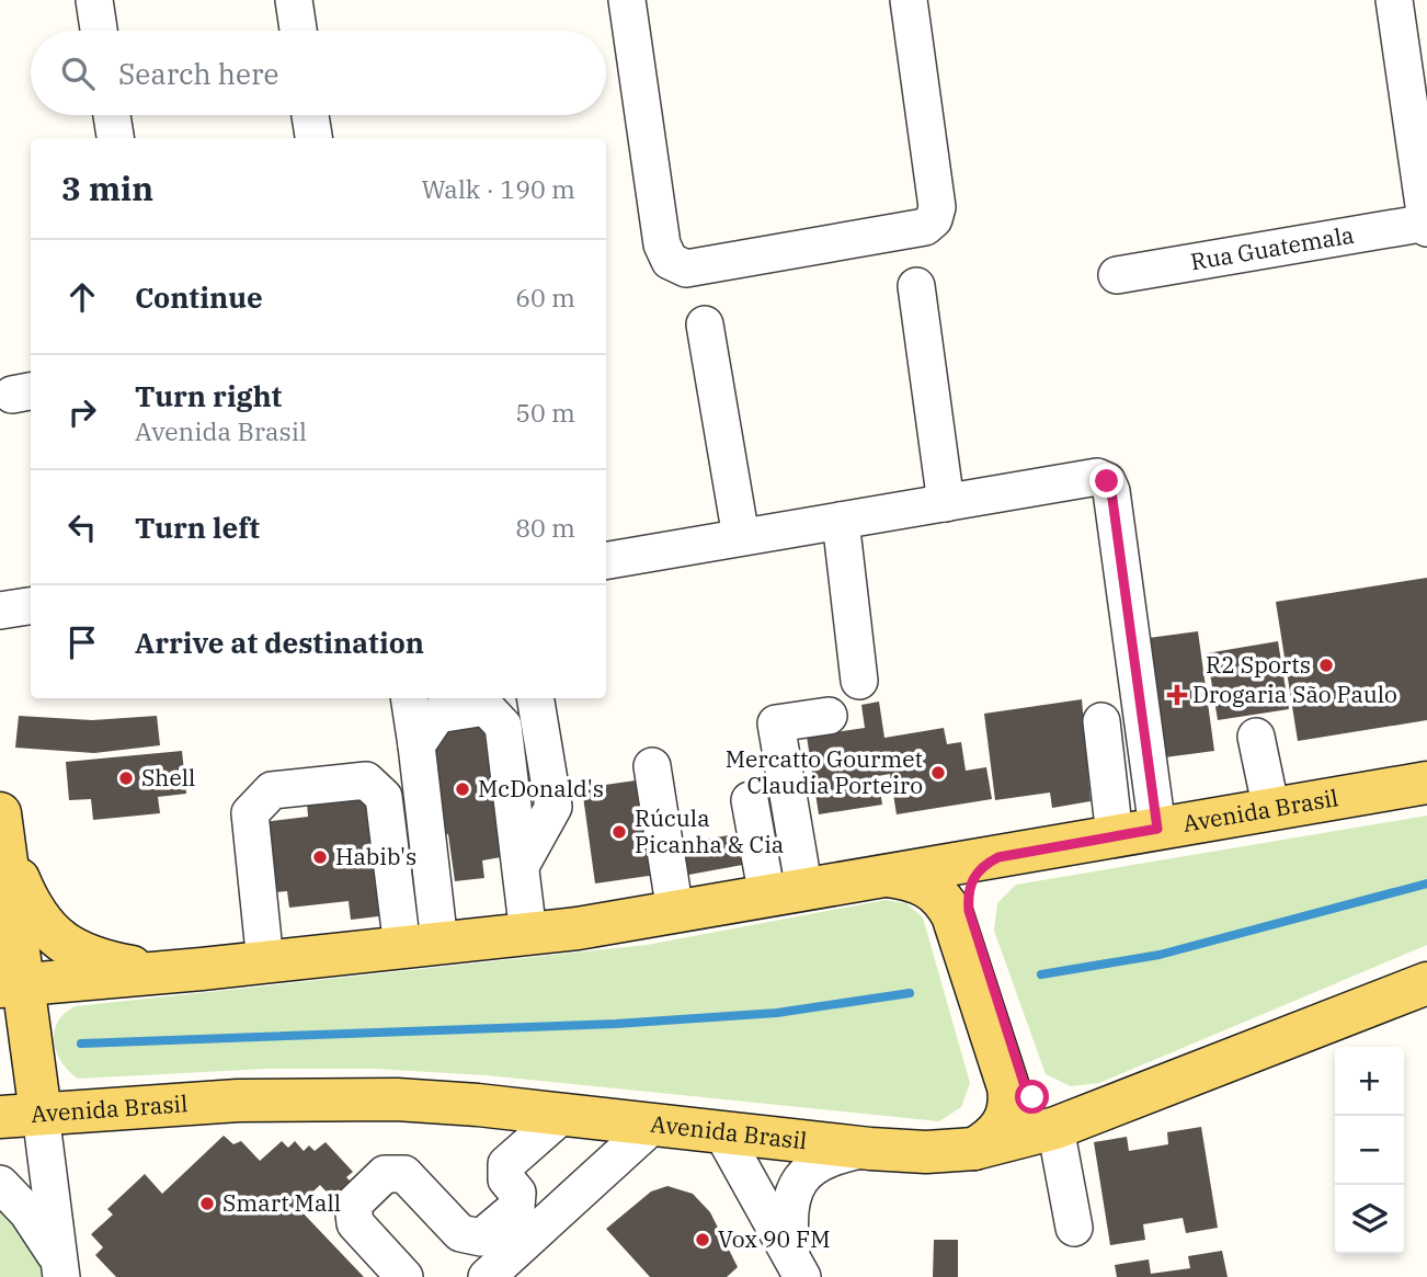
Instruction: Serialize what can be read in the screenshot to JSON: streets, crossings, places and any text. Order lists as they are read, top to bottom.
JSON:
{
  "streets": {
    "main road": ["Avenida Brasil"],
    "street": ["Rua Guatemala"]
  },
  "places": {
    "other": [
      "R2 Sports",
      "Mercatto Gourmet Claudia Porteiro",
      "Shell",
      "McDonald's",
      "Rúcula Picanha & Cia",
      "Habib's",
      "Smart Mall",
      "Vox 90 FM"
    ],
    "health": ["Drogaria São Paulo"]
  },
  "page": {
    "search": "Search here",
    "heading": ["3 min", "Walk · 190 m"],
    "list": [
      ["Continue", "60 m"],
      ["Turn right", "Avenida Brasil", "50 m"],
      ["Turn left", "80 m"],
      "Arrive at destination"
    ],
    "map_buttons": ["+", "−"]
  }
}
